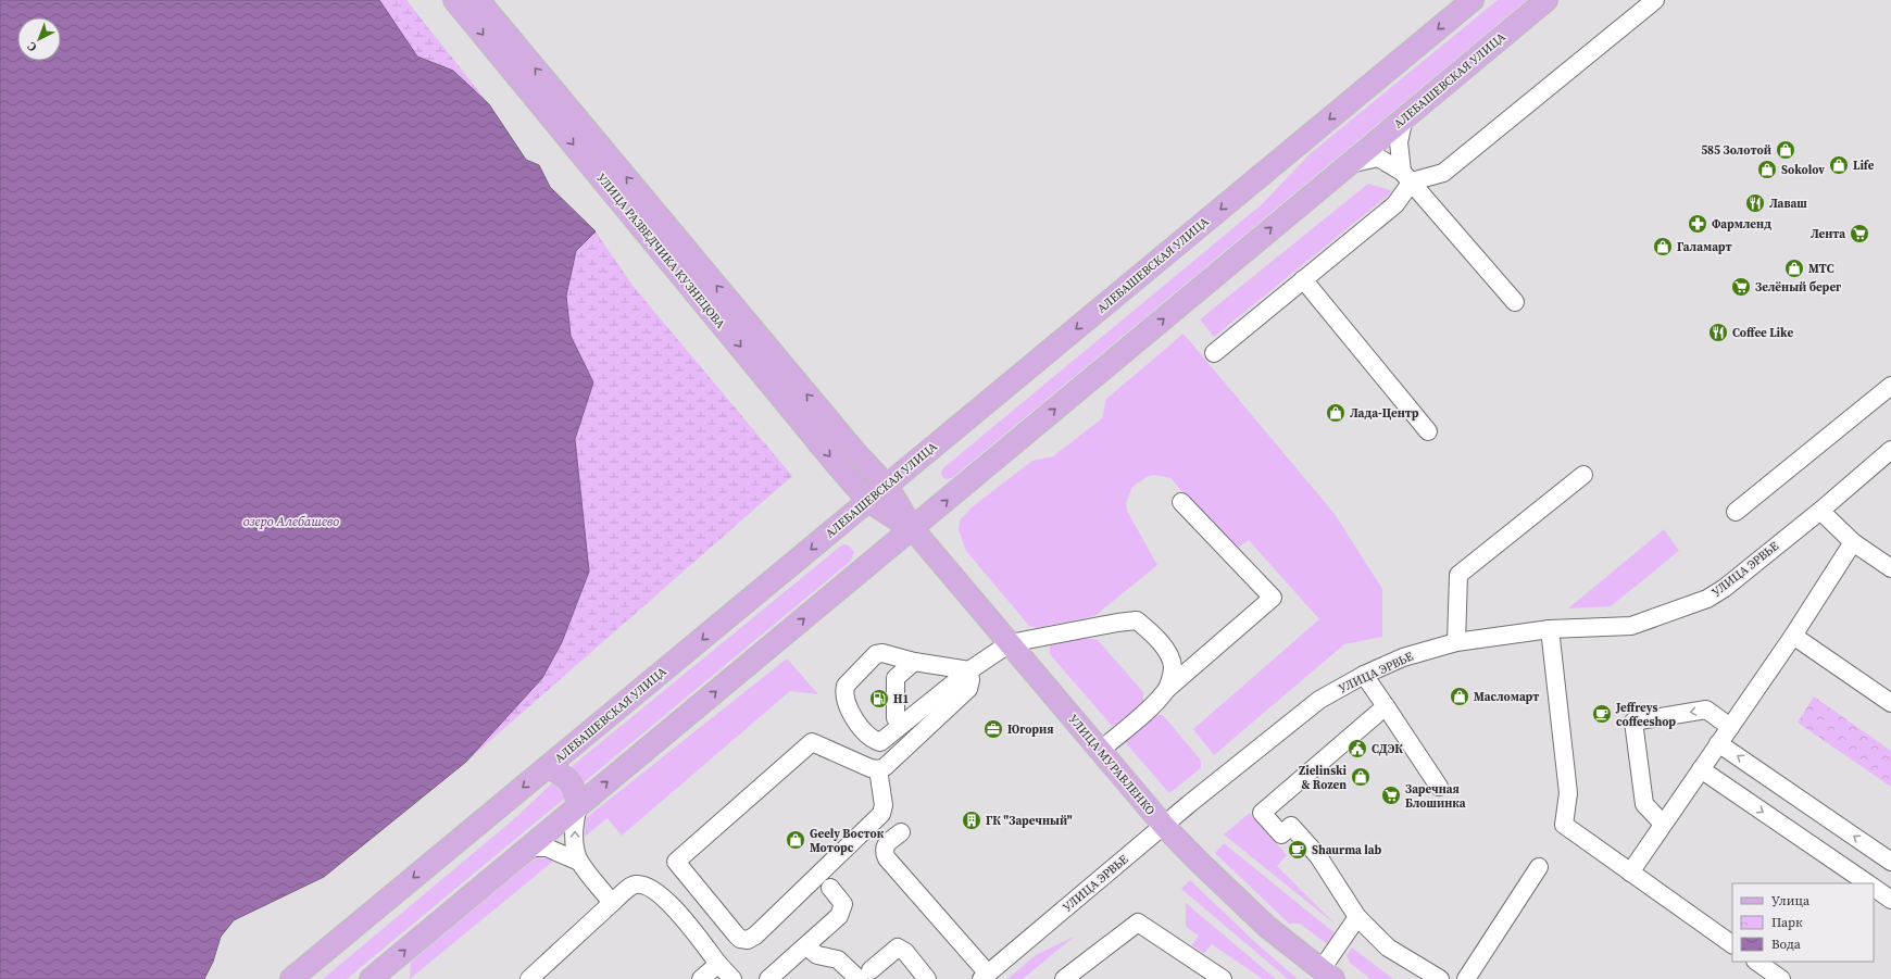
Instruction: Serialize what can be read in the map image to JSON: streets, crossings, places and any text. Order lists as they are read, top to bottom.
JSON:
{
  "streets": {
    "main road": ["АЛЕБАШЕВСКАЯ УЛИЦА", "УЛИЦА РАЗВЕДЧИКА КУЗНЕЦОВА", "УЛИЦА МУРАВЛЕНКО"],
    "street": ["УЛИЦА ЭРВЬЕ"]
  },
  "crossings": [
    ["АЛЕБАШЕВСКАЯ УЛИЦА", "УЛИЦА РАЗВЕДЧИКА КУЗНЕЦОВА"],
    ["АЛЕБАШЕВСКАЯ УЛИЦА", "УЛИЦА МУРАВЛЕНКО"],
    ["УЛИЦА РАЗВЕДЧИКА КУЗНЕЦОВА", "УЛИЦА МУРАВЛЕНКО"],
    ["УЛИЦА ЭРВЬЕ", "УЛИЦА МУРАВЛЕНКО"]
  ],
  "water": ["озеро Алебашево"],
  "places": {
    "shop": [
      "585 Золотой",
      "Life",
      "Sokolov",
      "Галамарт",
      "МТС",
      "Лада-Центр",
      "Масломарт",
      "Zielinski & Rozen",
      "Geely Восток Моторс"
    ],
    "restaurant": ["Лаваш", "Coffee Like"],
    "pharmacy": ["Фармленд"],
    "supermarket": ["Лента", "Зелёный берег", "Заречная Блошинка"],
    "fuel station": ["Н1"],
    "cafe": ["Jeffreys coffeeshop", "Shaurma lab"],
    "office": ["Югория"],
    "public building": ["СДЭК"],
    "building": ["ГК \"Заречный\""]
  },
  "legend": ["Улица", "Парк", "Вода"],
  "north": "bottom left"
}
